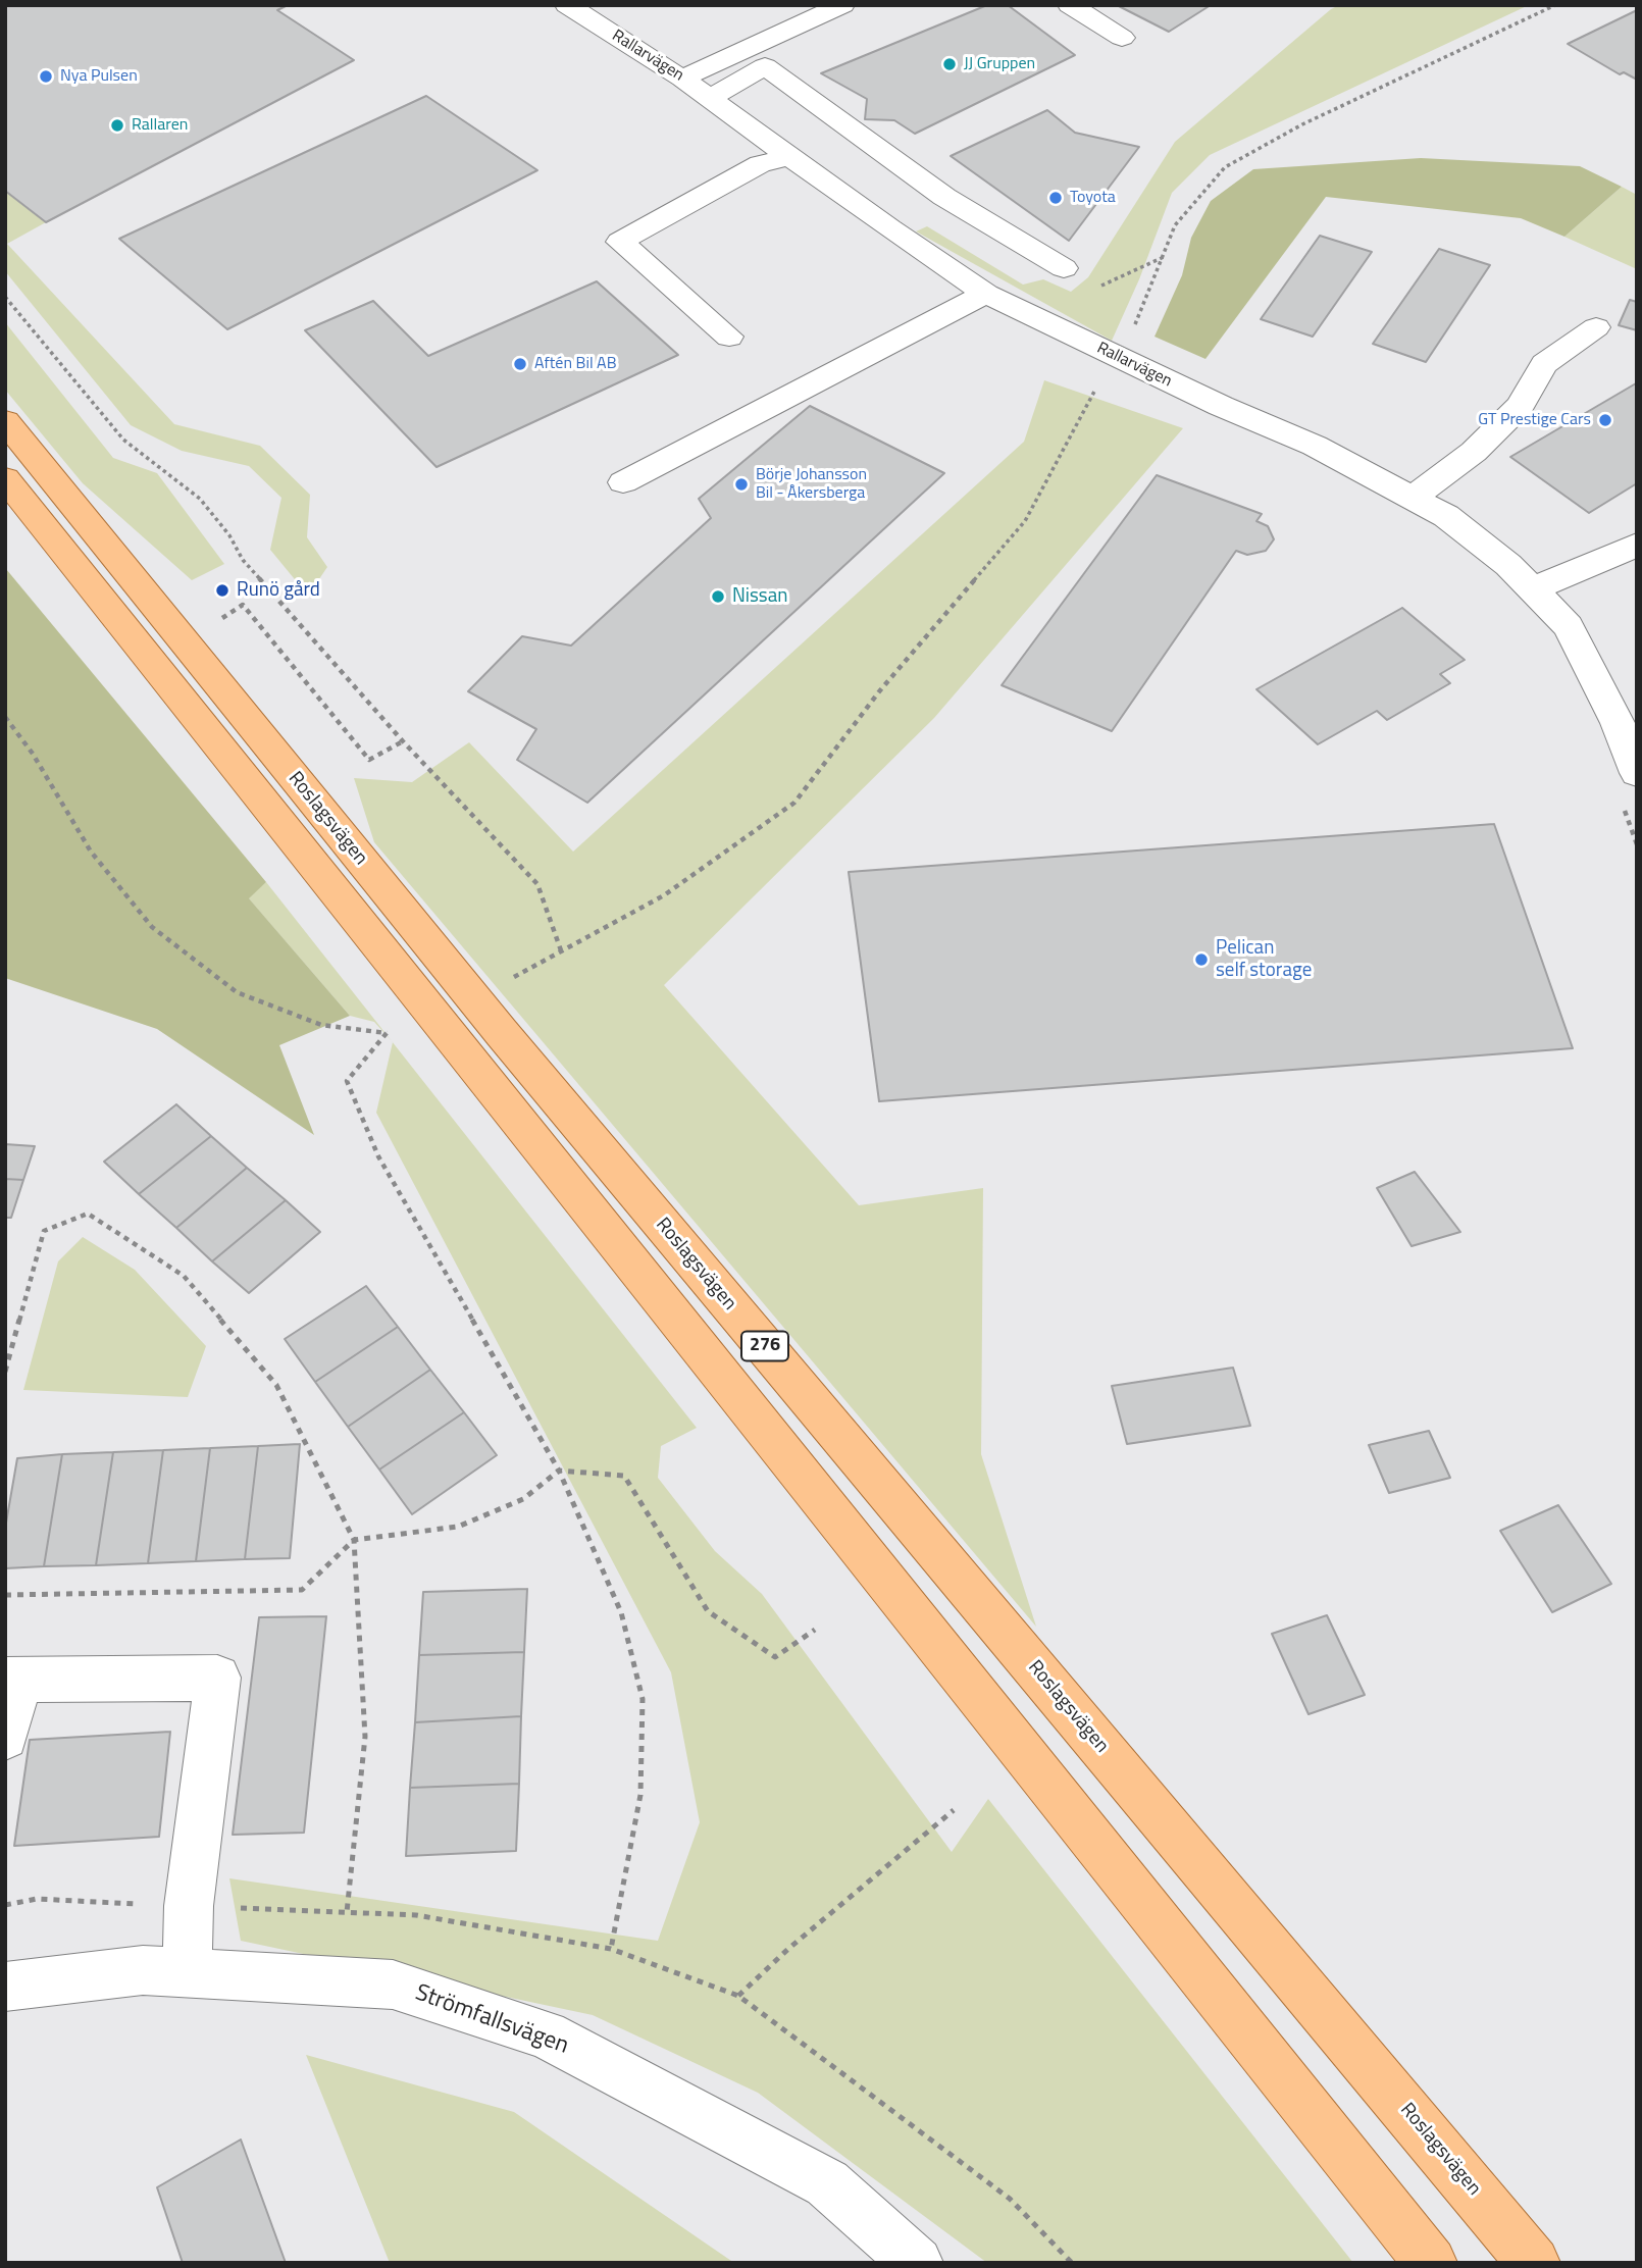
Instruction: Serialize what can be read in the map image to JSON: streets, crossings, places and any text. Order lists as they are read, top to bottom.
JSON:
{
  "streets": {
    "main road": ["Roslagsvägen", "276"],
    "street": ["Rallarvägen", "Strömfallsvägen"]
  },
  "places": [
    "JJ Gruppen",
    "Nya Pulsen",
    "Rallaren",
    "Toyota",
    "Aftén Bil AB",
    "GT Prestige Cars",
    "Börje Johansson Bil - Åkersberga",
    "Runö gård",
    "Nissan",
    "Pelican self storage"
  ]
}
